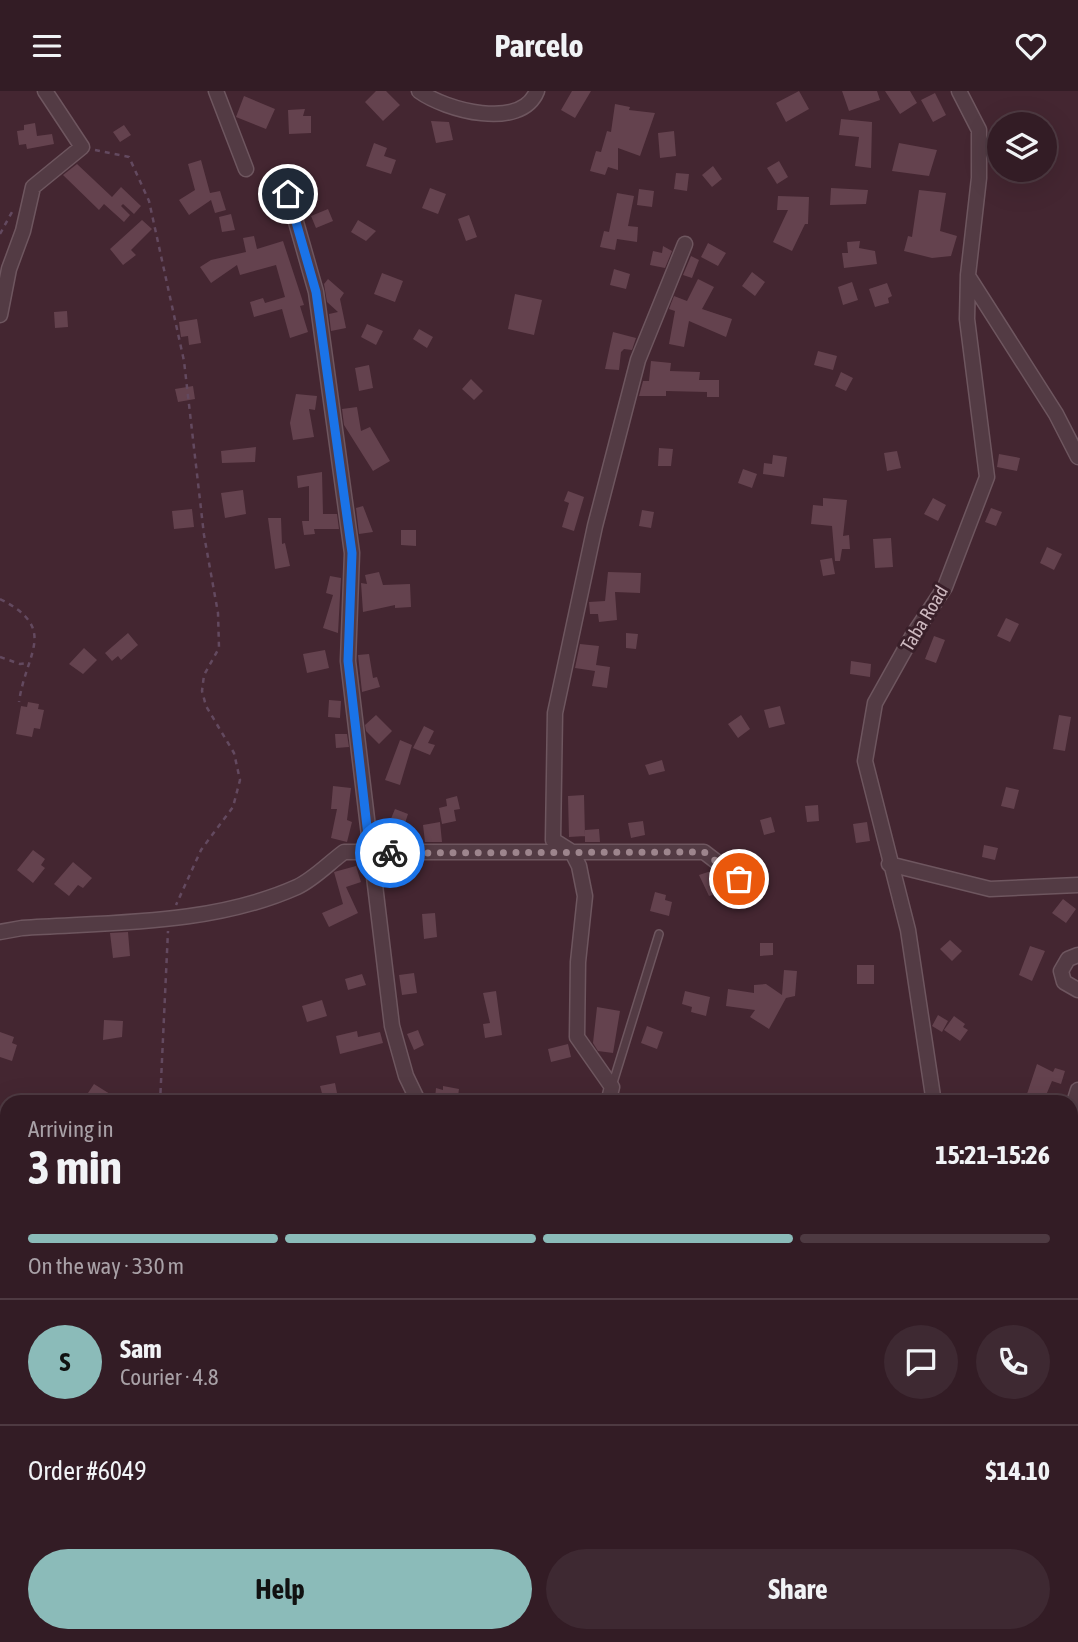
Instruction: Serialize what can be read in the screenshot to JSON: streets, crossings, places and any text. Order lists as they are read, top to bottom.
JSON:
{
  "streets": {
    "street": ["Taba Road"]
  },
  "page": {
    "header": "Parcelo",
    "heading": ["3 min", "Arriving in", "15:21–15:26"],
    "panel": [
      "Sam",
      "Courier · 4.8",
      "Order #6049",
      "$14.10"
    ],
    "bar": "On the way · 330 m",
    "round": "S",
    "buttons": ["Help", "Share"]
  }
}
